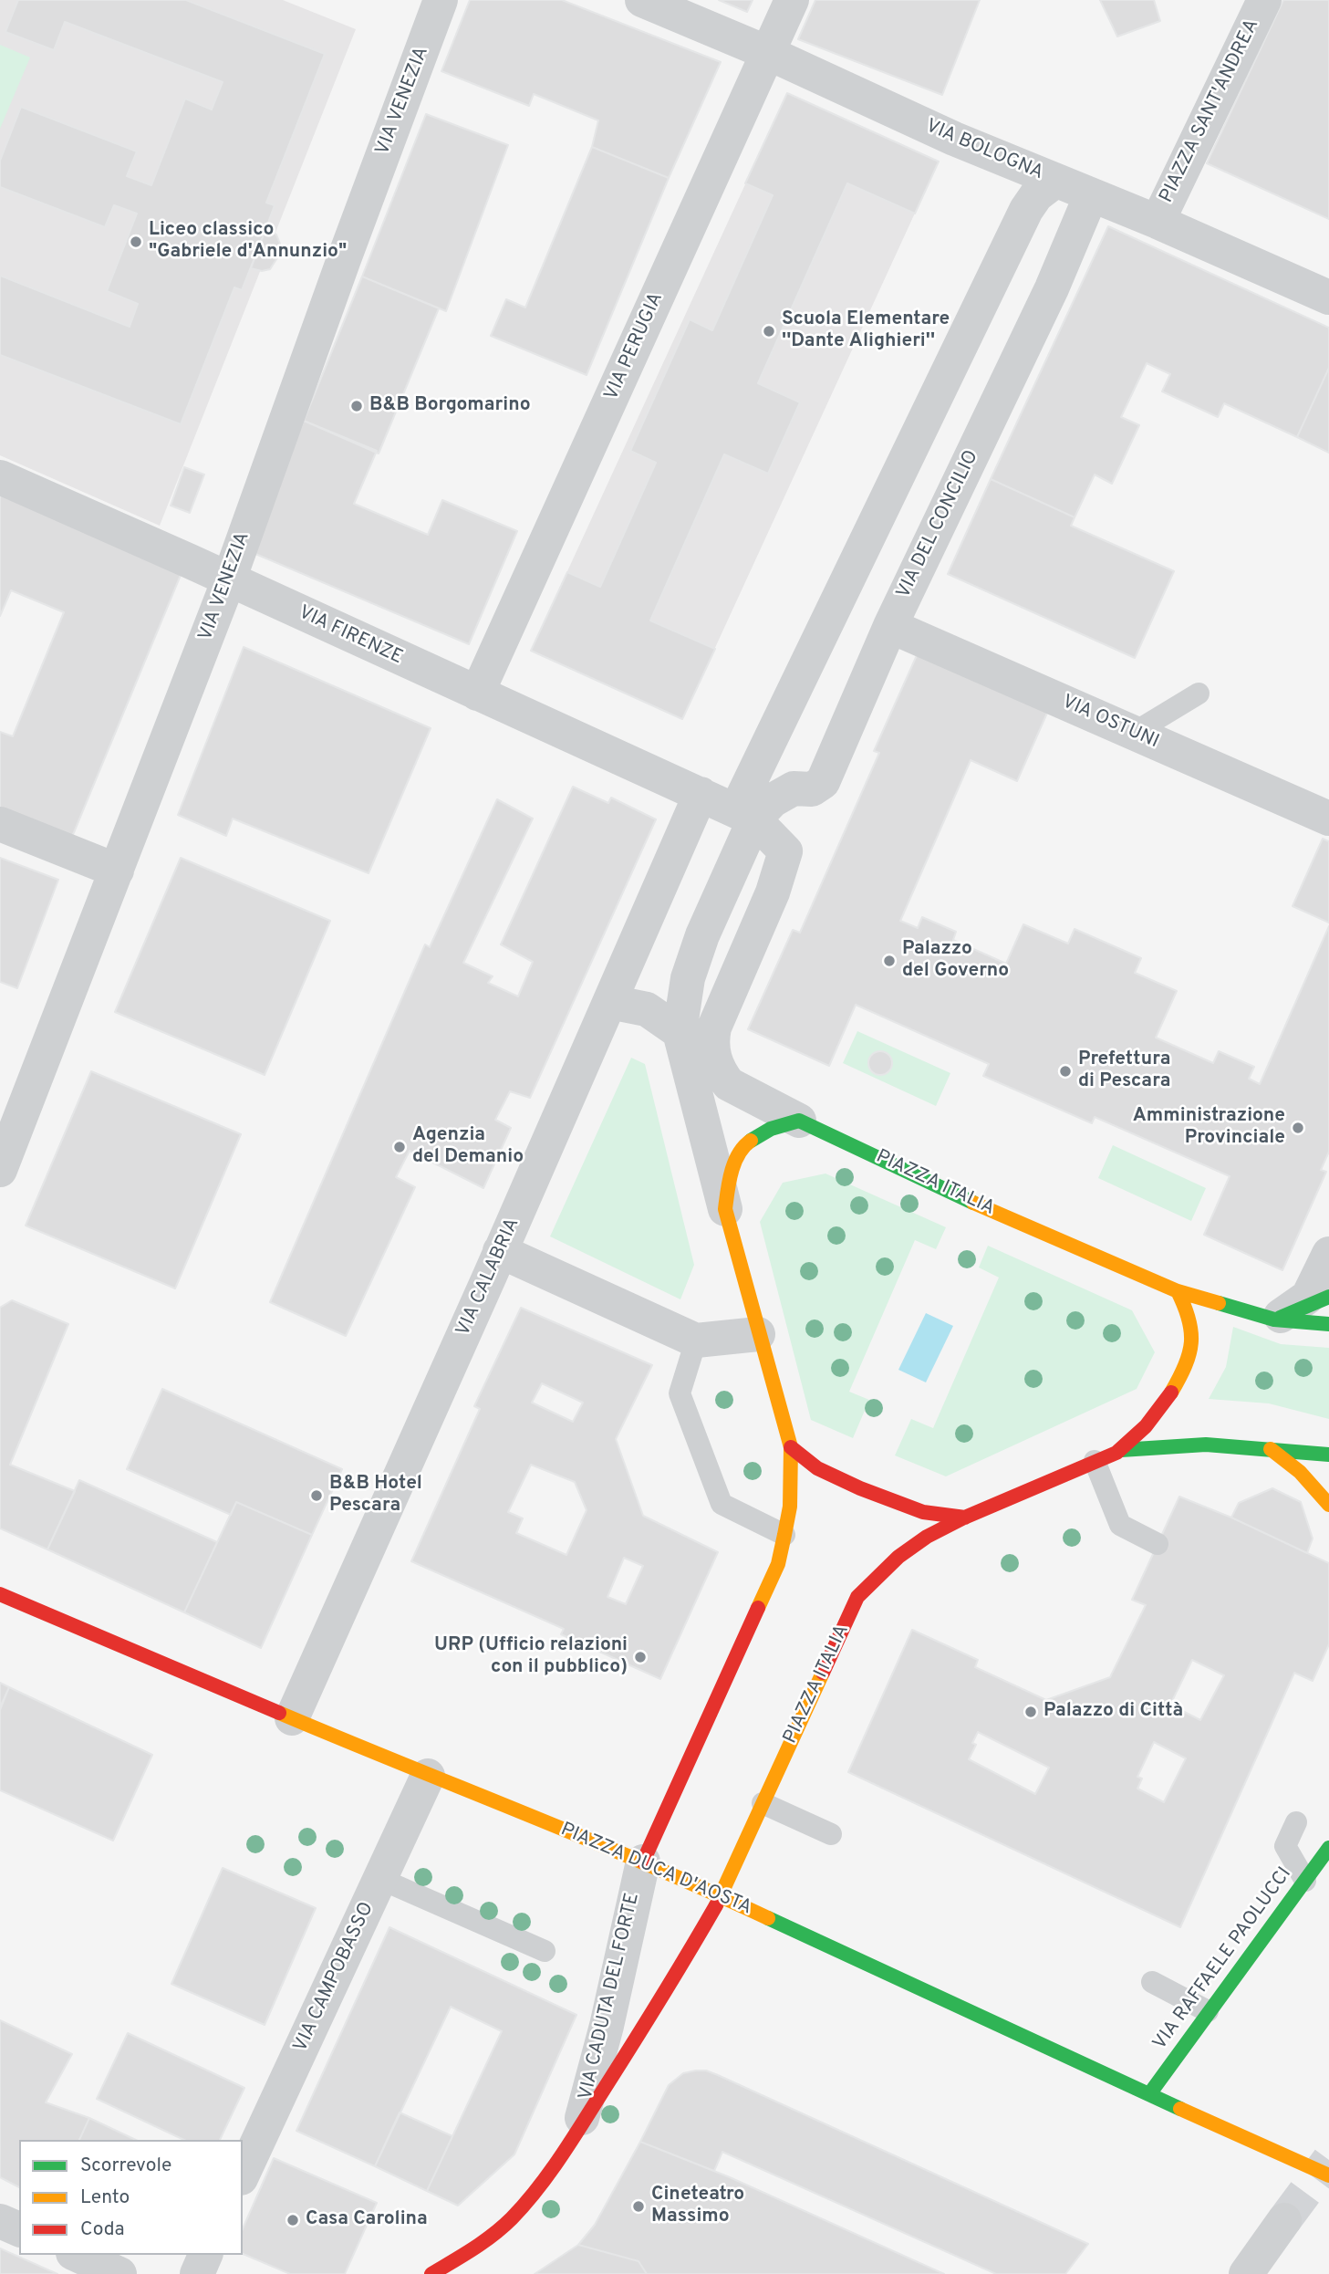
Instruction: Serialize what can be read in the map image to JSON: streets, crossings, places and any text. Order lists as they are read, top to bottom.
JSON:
{
  "streets": {
    "street": [
      "VIA VENEZIA",
      "PIAZZA SANT'ANDREA",
      "VIA BOLOGNA",
      "VIA PERUGIA",
      "VIA DEL CONCILIO",
      "VIA FIRENZE",
      "VIA OSTUNI",
      "PIAZZA ITALIA",
      "VIA CALABRIA",
      "PIAZZA DUCA D'AOSTA",
      "VIA RAFFAELE PAOLUCCI",
      "VIA CAMPOBASSO",
      "VIA CADUTA DEL FORTE"
    ]
  },
  "crossings": [
    ["VIA VENEZIA", "VIA FIRENZE"],
    ["PIAZZA SANT'ANDREA", "VIA BOLOGNA"],
    ["VIA BOLOGNA", "VIA PERUGIA"],
    ["VIA BOLOGNA", "VIA DEL CONCILIO"],
    ["VIA PERUGIA", "VIA FIRENZE"],
    ["VIA DEL CONCILIO", "VIA OSTUNI"],
    ["VIA DEL CONCILIO", "PIAZZA ITALIA"],
    ["VIA FIRENZE", "VIA CALABRIA"],
    ["PIAZZA ITALIA", "PIAZZA DUCA D'AOSTA"],
    ["PIAZZA ITALIA", "VIA CADUTA DEL FORTE"],
    ["VIA CALABRIA", "PIAZZA DUCA D'AOSTA"],
    ["PIAZZA DUCA D'AOSTA", "VIA RAFFAELE PAOLUCCI"],
    ["PIAZZA DUCA D'AOSTA", "VIA CAMPOBASSO"],
    ["PIAZZA DUCA D'AOSTA", "VIA CADUTA DEL FORTE"]
  ],
  "places": [
    "Liceo classico \"Gabriele d'Annunzio\"",
    "Scuola Elementare ''Dante Alighieri''",
    "B&B Borgomarino",
    "Palazzo del Governo",
    "Prefettura di Pescara",
    "Amministrazione Provinciale",
    "Agenzia del Demanio",
    "B&B Hotel Pescara",
    "URP (Ufficio relazioni con il pubblico)",
    "Palazzo di Città",
    "Cineteatro Massimo",
    "Casa Carolina"
  ],
  "legend": ["Scorrevole", "Lento", "Coda"]
}
